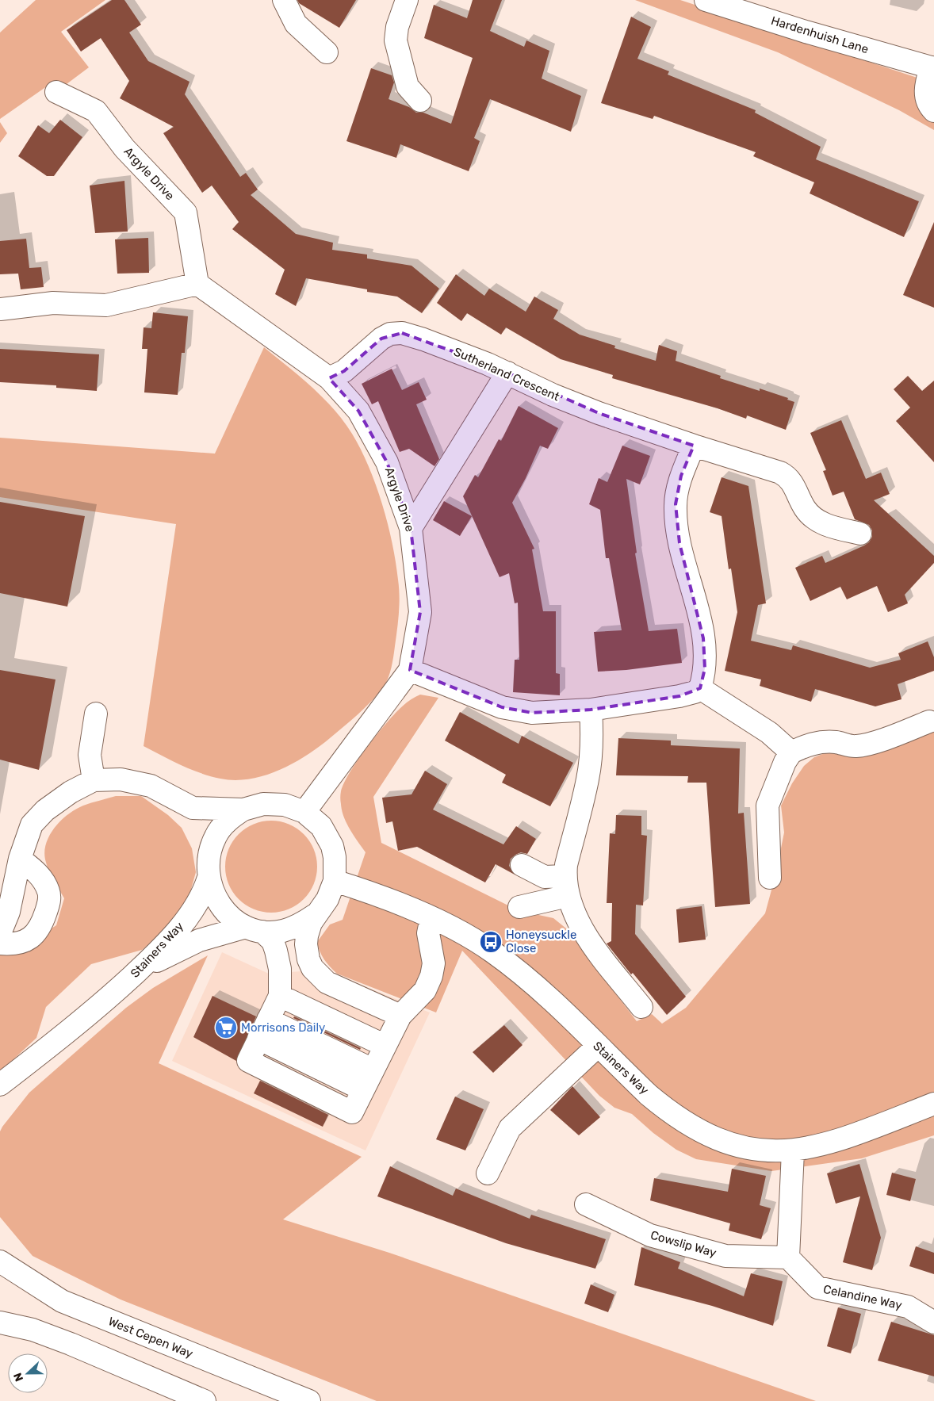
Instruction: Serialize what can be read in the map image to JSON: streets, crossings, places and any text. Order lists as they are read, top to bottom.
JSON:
{
  "streets": {
    "main road": [
      "Hardenhuish Lane",
      "Argyle Drive",
      "Sutherland Crescent",
      "Stainers Way",
      "Cowslip Way",
      "Celandine Way",
      "West Cepen Way"
    ]
  },
  "crossings": [
    ["Argyle Drive", "Sutherland Crescent"],
    ["Argyle Drive", "Stainers Way"],
    ["Cowslip Way", "Celandine Way"]
  ],
  "places": {
    "bus stop": ["Honeysuckle Close"],
    "supermarket": ["Morrisons Daily"]
  },
  "north": "left"
}
